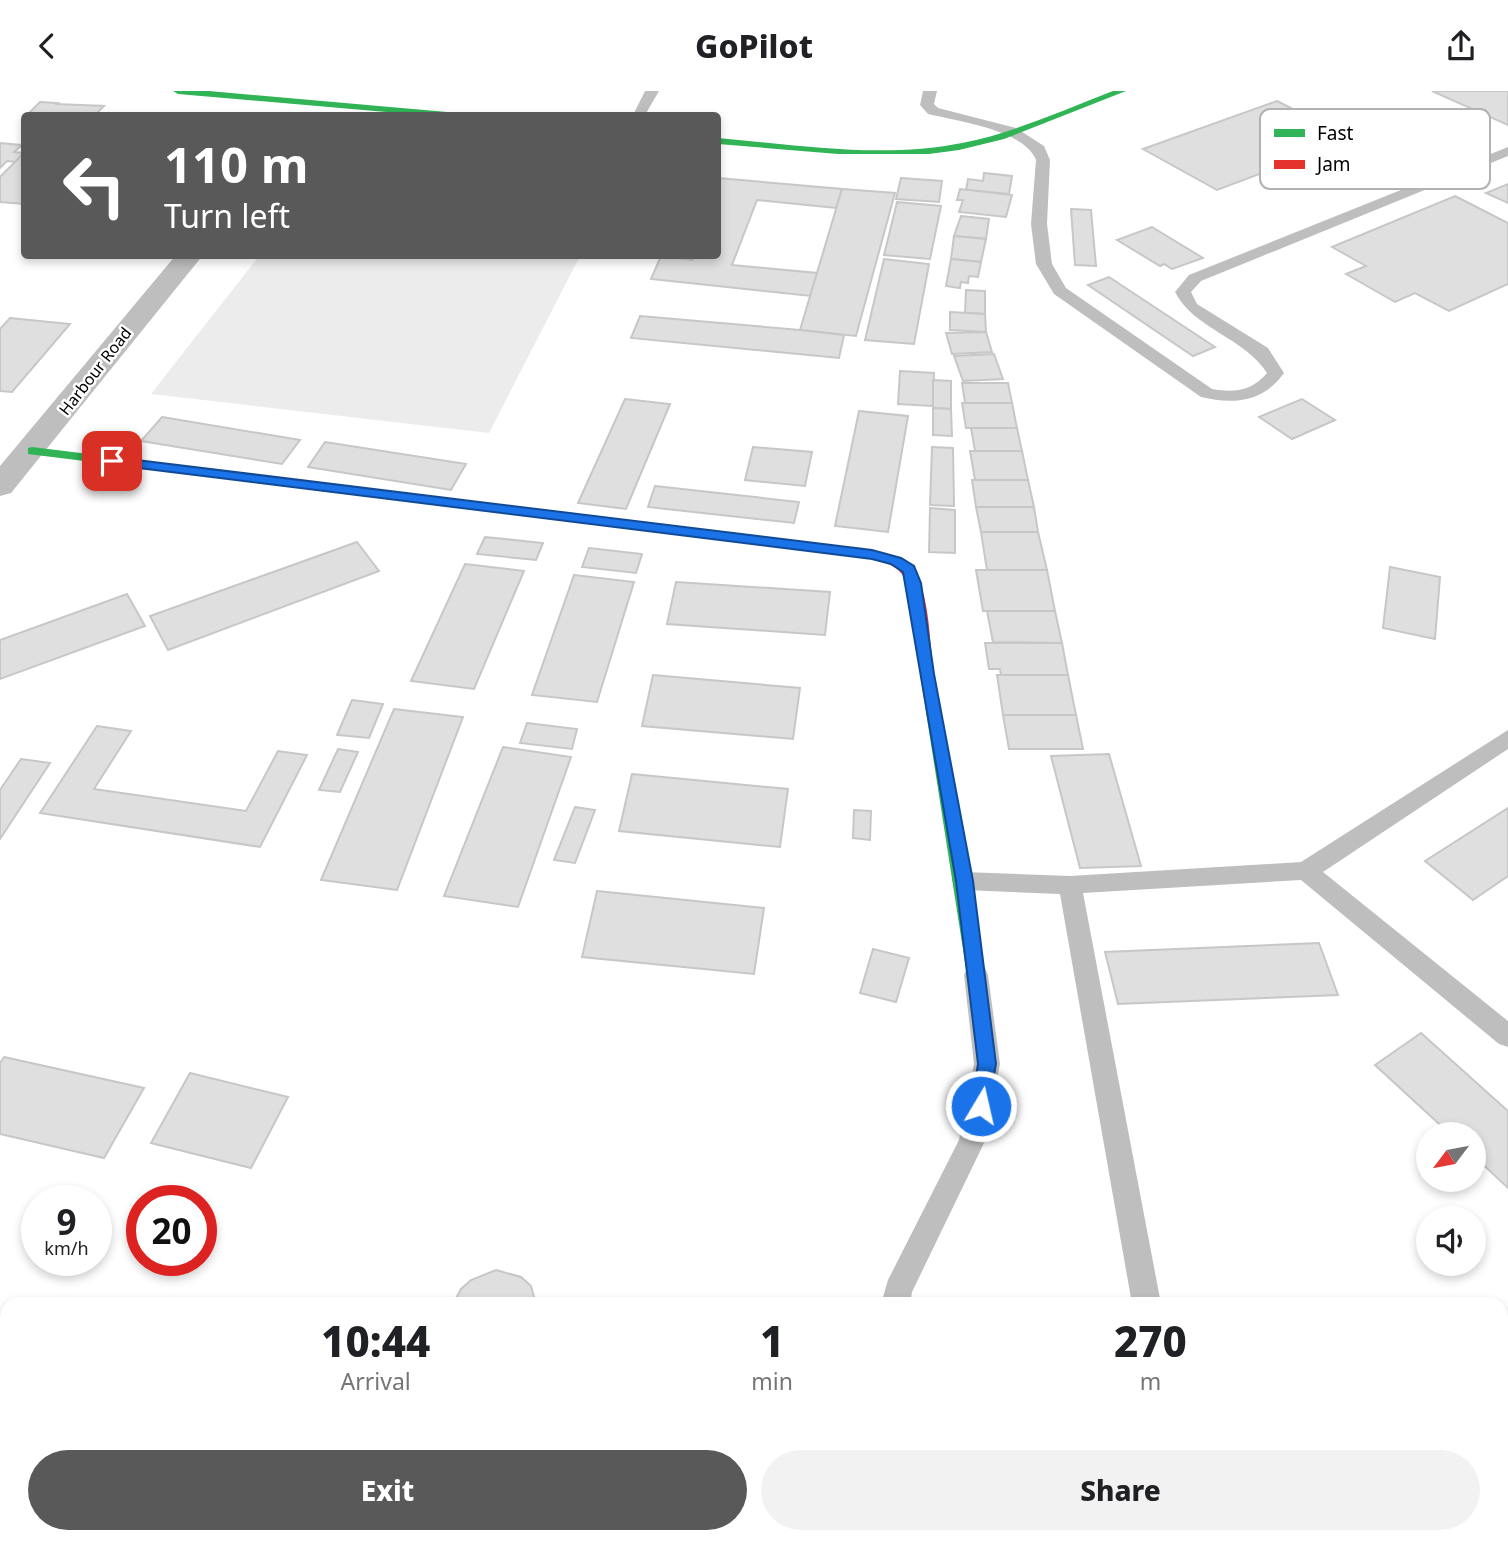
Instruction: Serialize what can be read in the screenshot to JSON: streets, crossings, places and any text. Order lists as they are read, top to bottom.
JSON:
{
  "streets": {
    "street": ["Harbour Road"]
  },
  "legend": ["Fast", "Jam"],
  "north": "bottom left",
  "page": {
    "header": "GoPilot",
    "turn": ["110 m", "Turn left"],
    "speed": "9 km/h",
    "limit": "20",
    "eta": [
      "10:44",
      "Arrival",
      "1",
      "min",
      "270",
      "m"
    ],
    "buttons": ["Exit", "Share"]
  }
}
